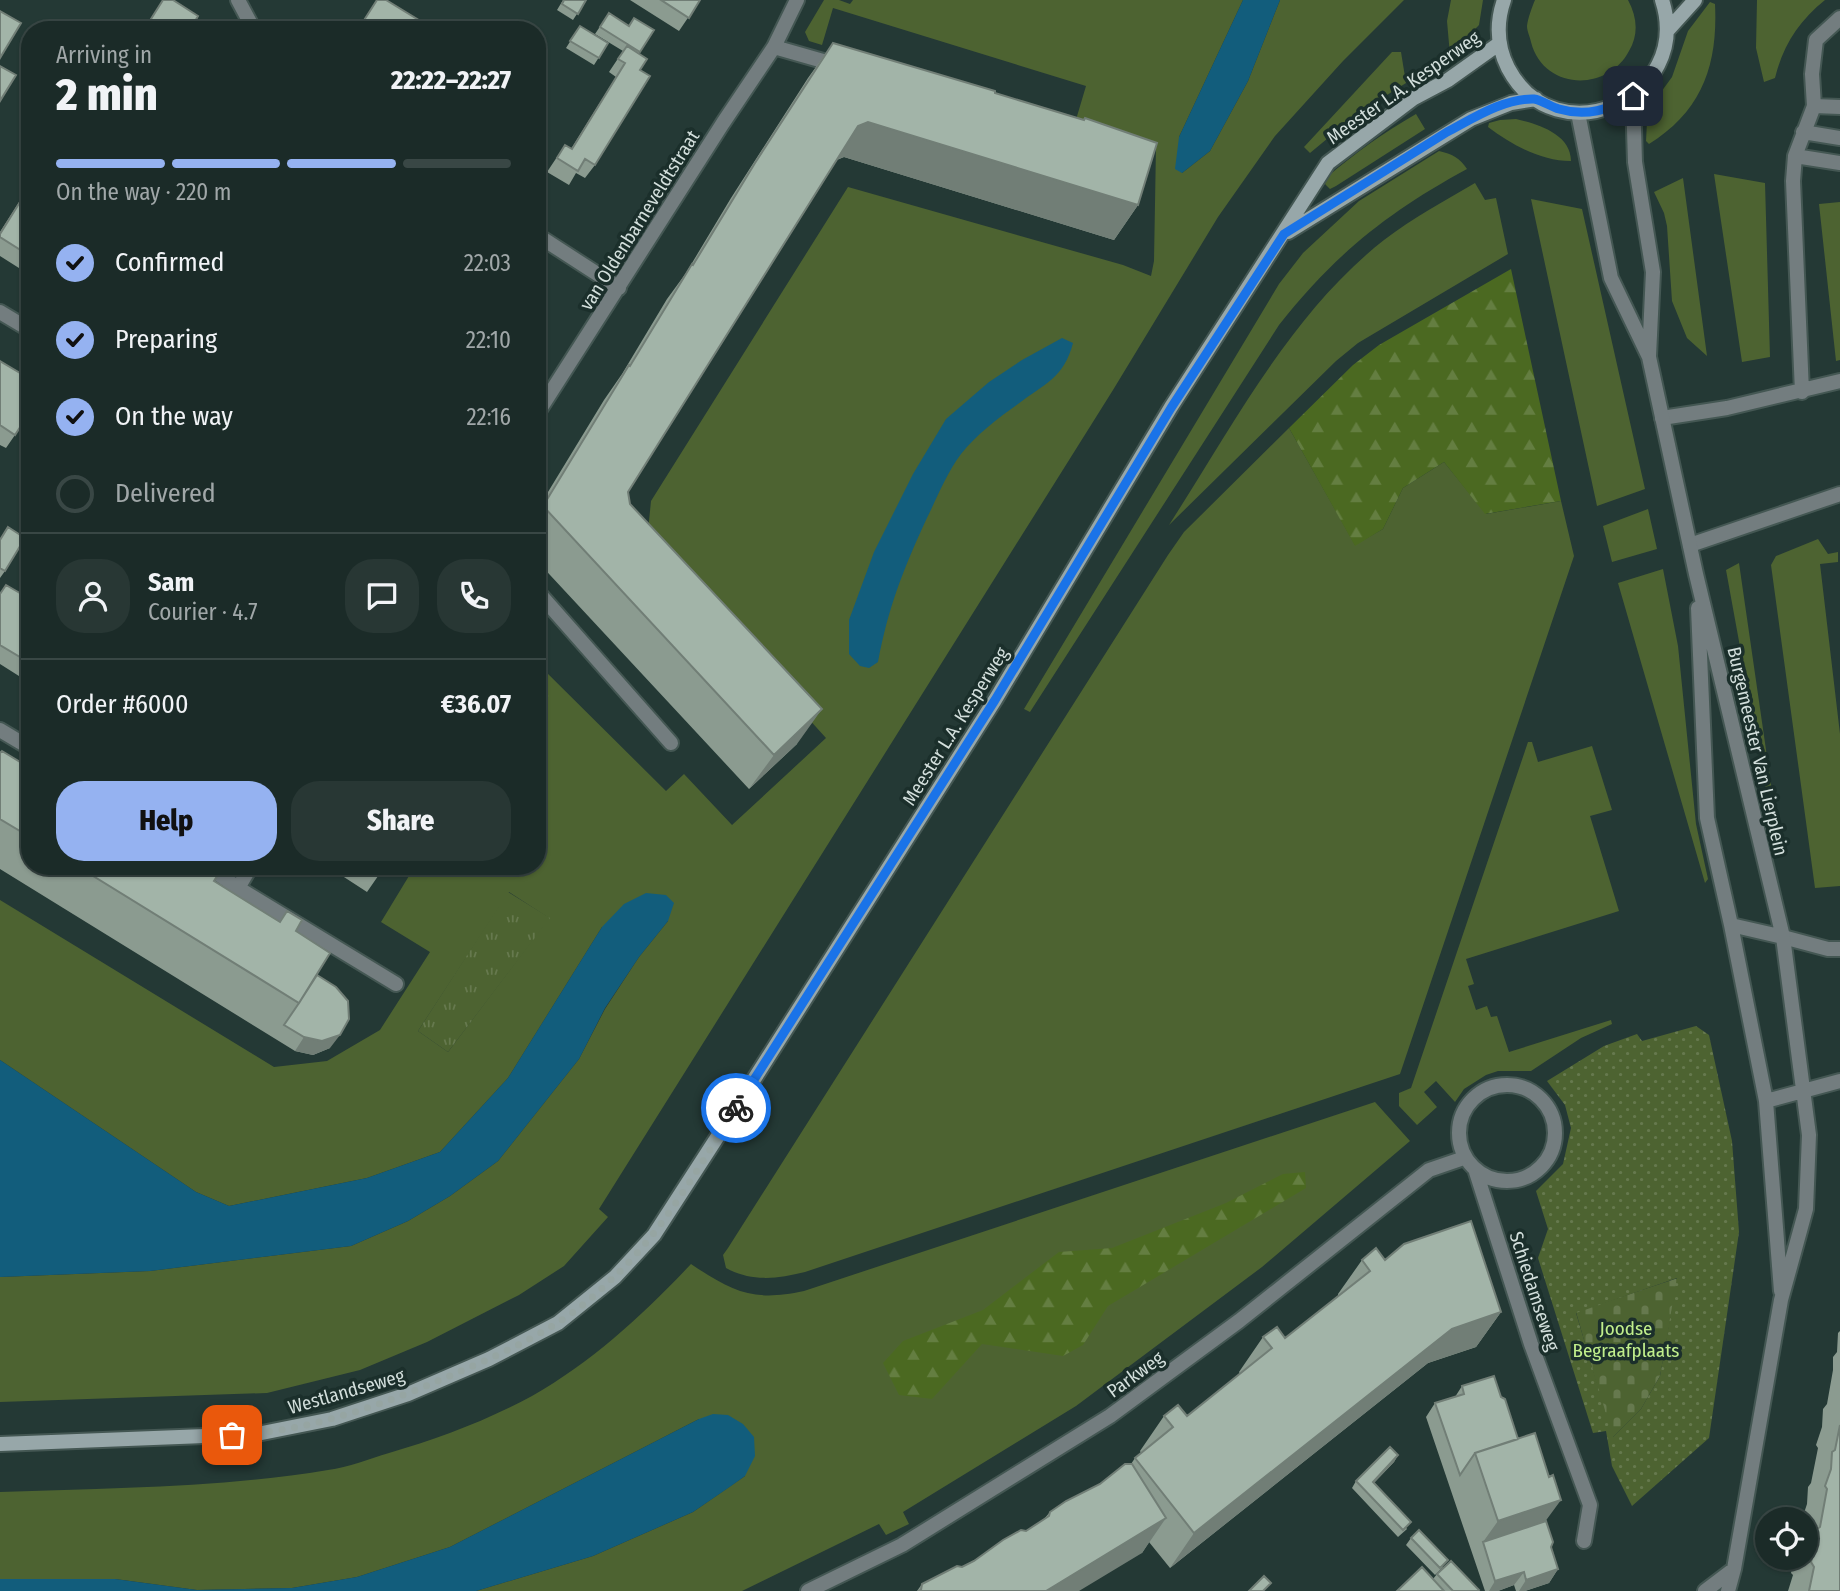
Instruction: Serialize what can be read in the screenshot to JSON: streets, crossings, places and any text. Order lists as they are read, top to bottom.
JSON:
{
  "streets": {
    "main road": ["Meester L.A. Kesperweg", "Westlandseweg"],
    "street": [
      "van Oldenbarneveldtstraat",
      "Burgemeester Van Lierplein",
      "Schiedamseweg",
      "Parkweg"
    ]
  },
  "crossings": [
    ["Meester L.A. Kesperweg", "Westlandseweg"],
    ["Schiedamseweg", "Parkweg"]
  ],
  "parks": ["Joodse Begraafplaats"],
  "page": {
    "heading": ["2 min", "Arriving in", "22:22–22:27"],
    "panel": [
      "Sam",
      "Courier · 4.7",
      "Order #6000",
      "€36.07"
    ],
    "bar": "On the way · 220 m",
    "list": [
      ["Confirmed", "22:03"],
      ["Preparing", "22:10"],
      ["On the way", "22:16"],
      "Delivered"
    ],
    "buttons": ["Help", "Share"]
  }
}
